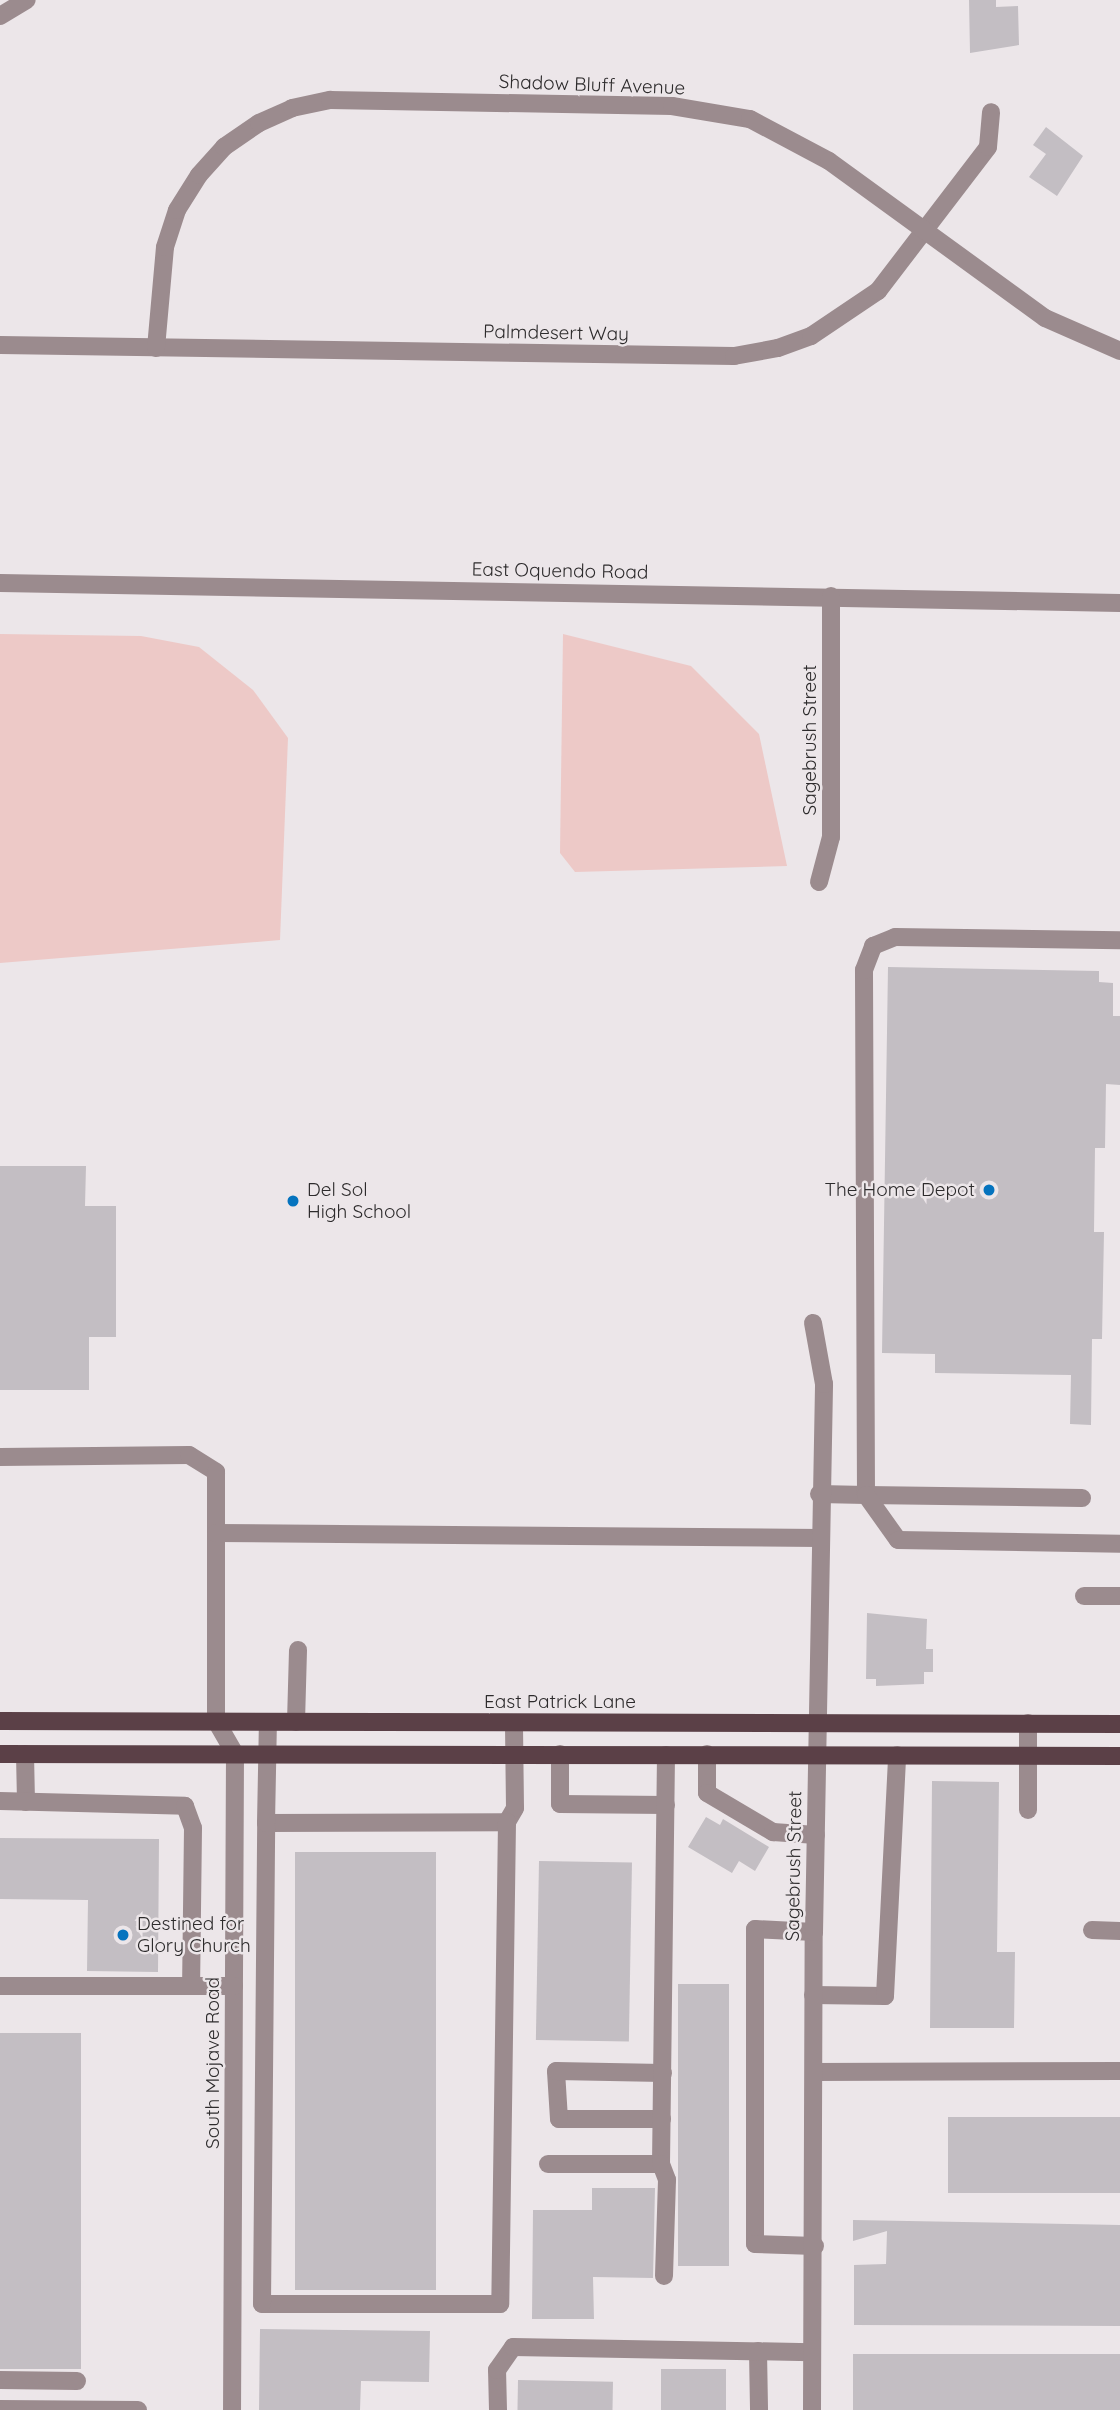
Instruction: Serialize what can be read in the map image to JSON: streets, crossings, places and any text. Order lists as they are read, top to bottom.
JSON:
{
  "streets": {
    "main road": ["East Patrick Lane"],
    "street": [
      "Shadow Bluff Avenue",
      "Palmdesert Way",
      "East Oquendo Road",
      "Sagebrush Street",
      "South Mojave Road"
    ]
  },
  "crossings": [
    ["Shadow Bluff Avenue", "Palmdesert Way"],
    ["East Oquendo Road", "Sagebrush Street"],
    ["Sagebrush Street", "East Patrick Lane"]
  ],
  "places": ["The Home Depot", "Del Sol High School", "Destined for Glory Church"]
}
